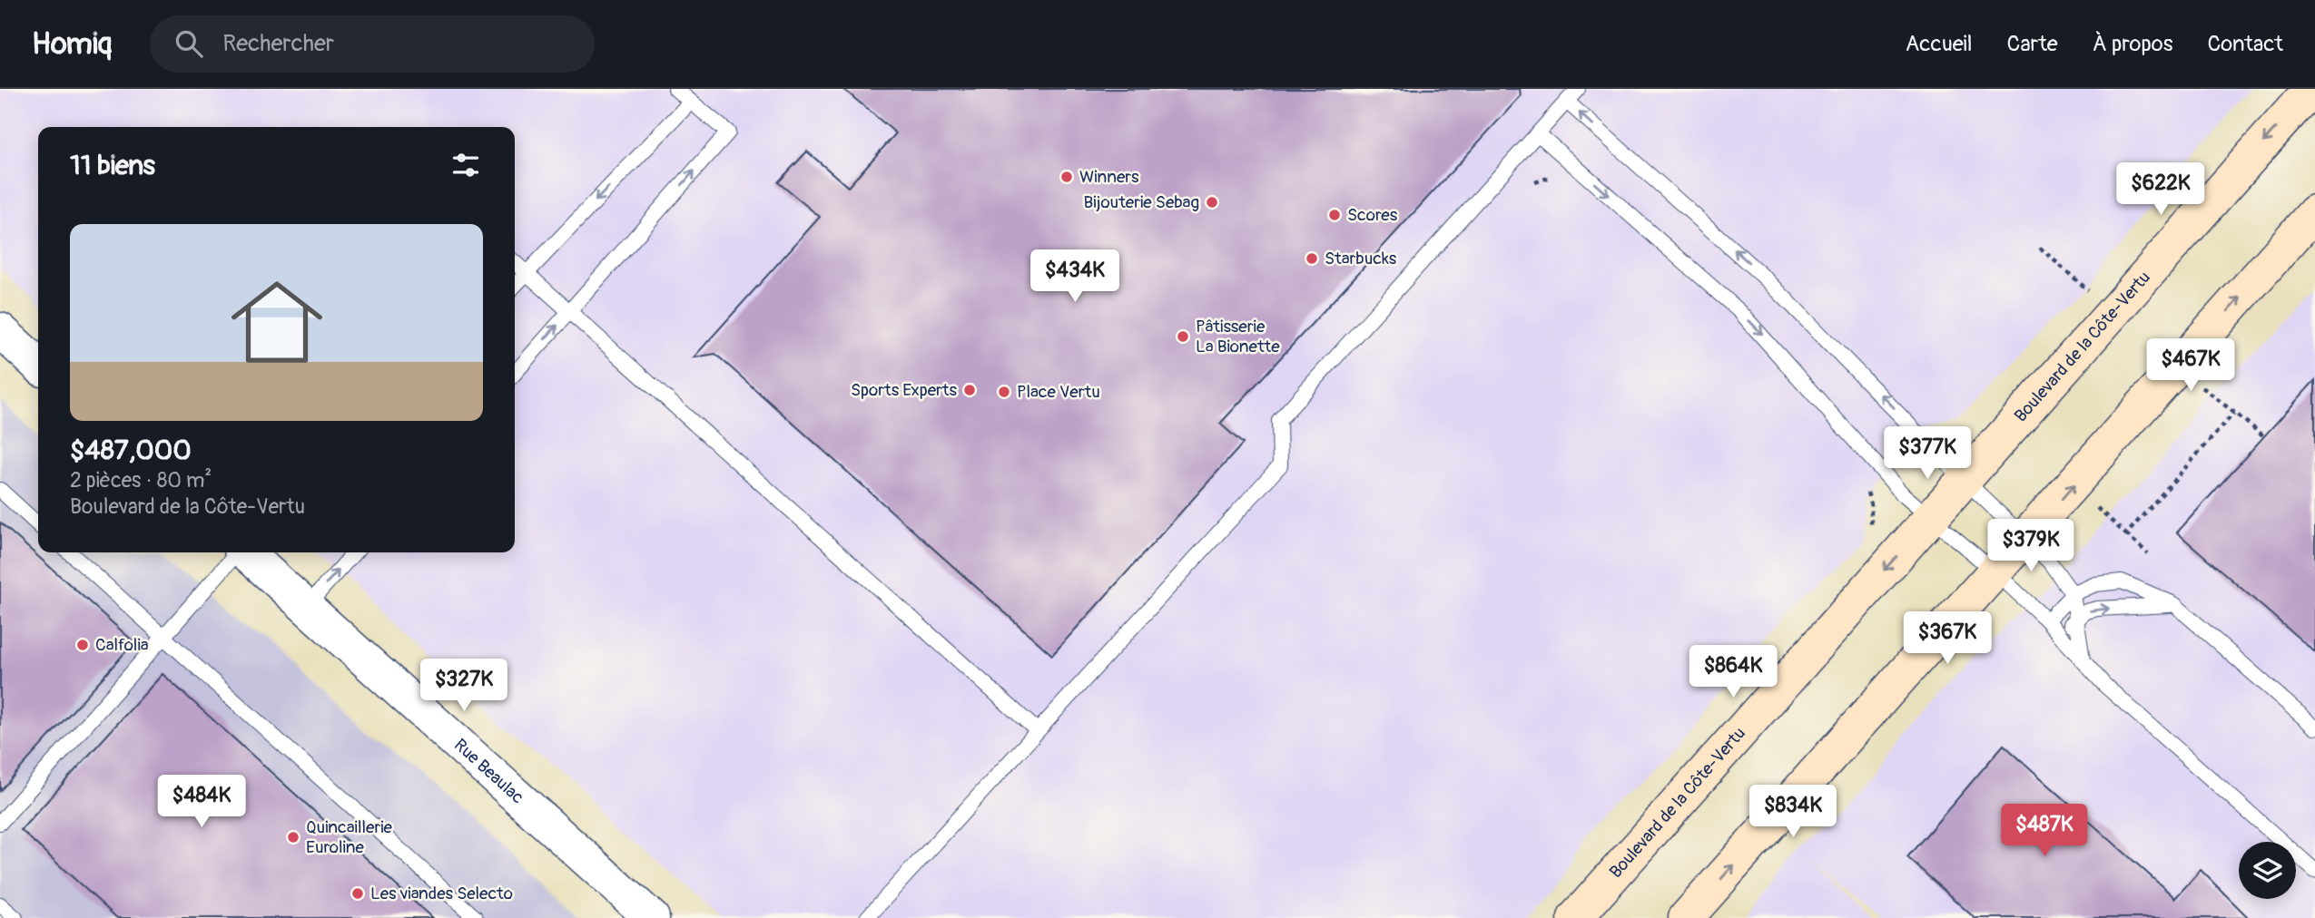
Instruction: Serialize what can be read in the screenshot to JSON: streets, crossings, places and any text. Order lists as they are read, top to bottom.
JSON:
{
  "streets": {
    "main road": ["Boulevard de la Côte-Vertu"],
    "street": ["Rue Beaulac"]
  },
  "places": [
    "Winners",
    "Bijouterie Sebag",
    "Scores",
    "Starbucks",
    "Pâtisserie La Bionette",
    "Sports Experts",
    "Place Vertu",
    "Calfolia",
    "Quincaillerie Euroline",
    "Les viandes Selecto"
  ],
  "page": {
    "header": "Homiq",
    "search": "Rechercher",
    "nav": [
      "Accueil",
      "Carte",
      "À propos",
      "Contact"
    ],
    "heading": "11 biens",
    "price": [
      "$622K",
      "$434K",
      "$467K",
      "$377K",
      "$379K",
      "$367K",
      "$864K",
      "$327K",
      "$484K",
      "$834K",
      "$487K"
    ],
    "list": [
      {
        "name": "$487,000",
        "note": "2 pièces · 80 m² · Boulevard de la Côte-Vertu"
      }
    ]
  }
}
